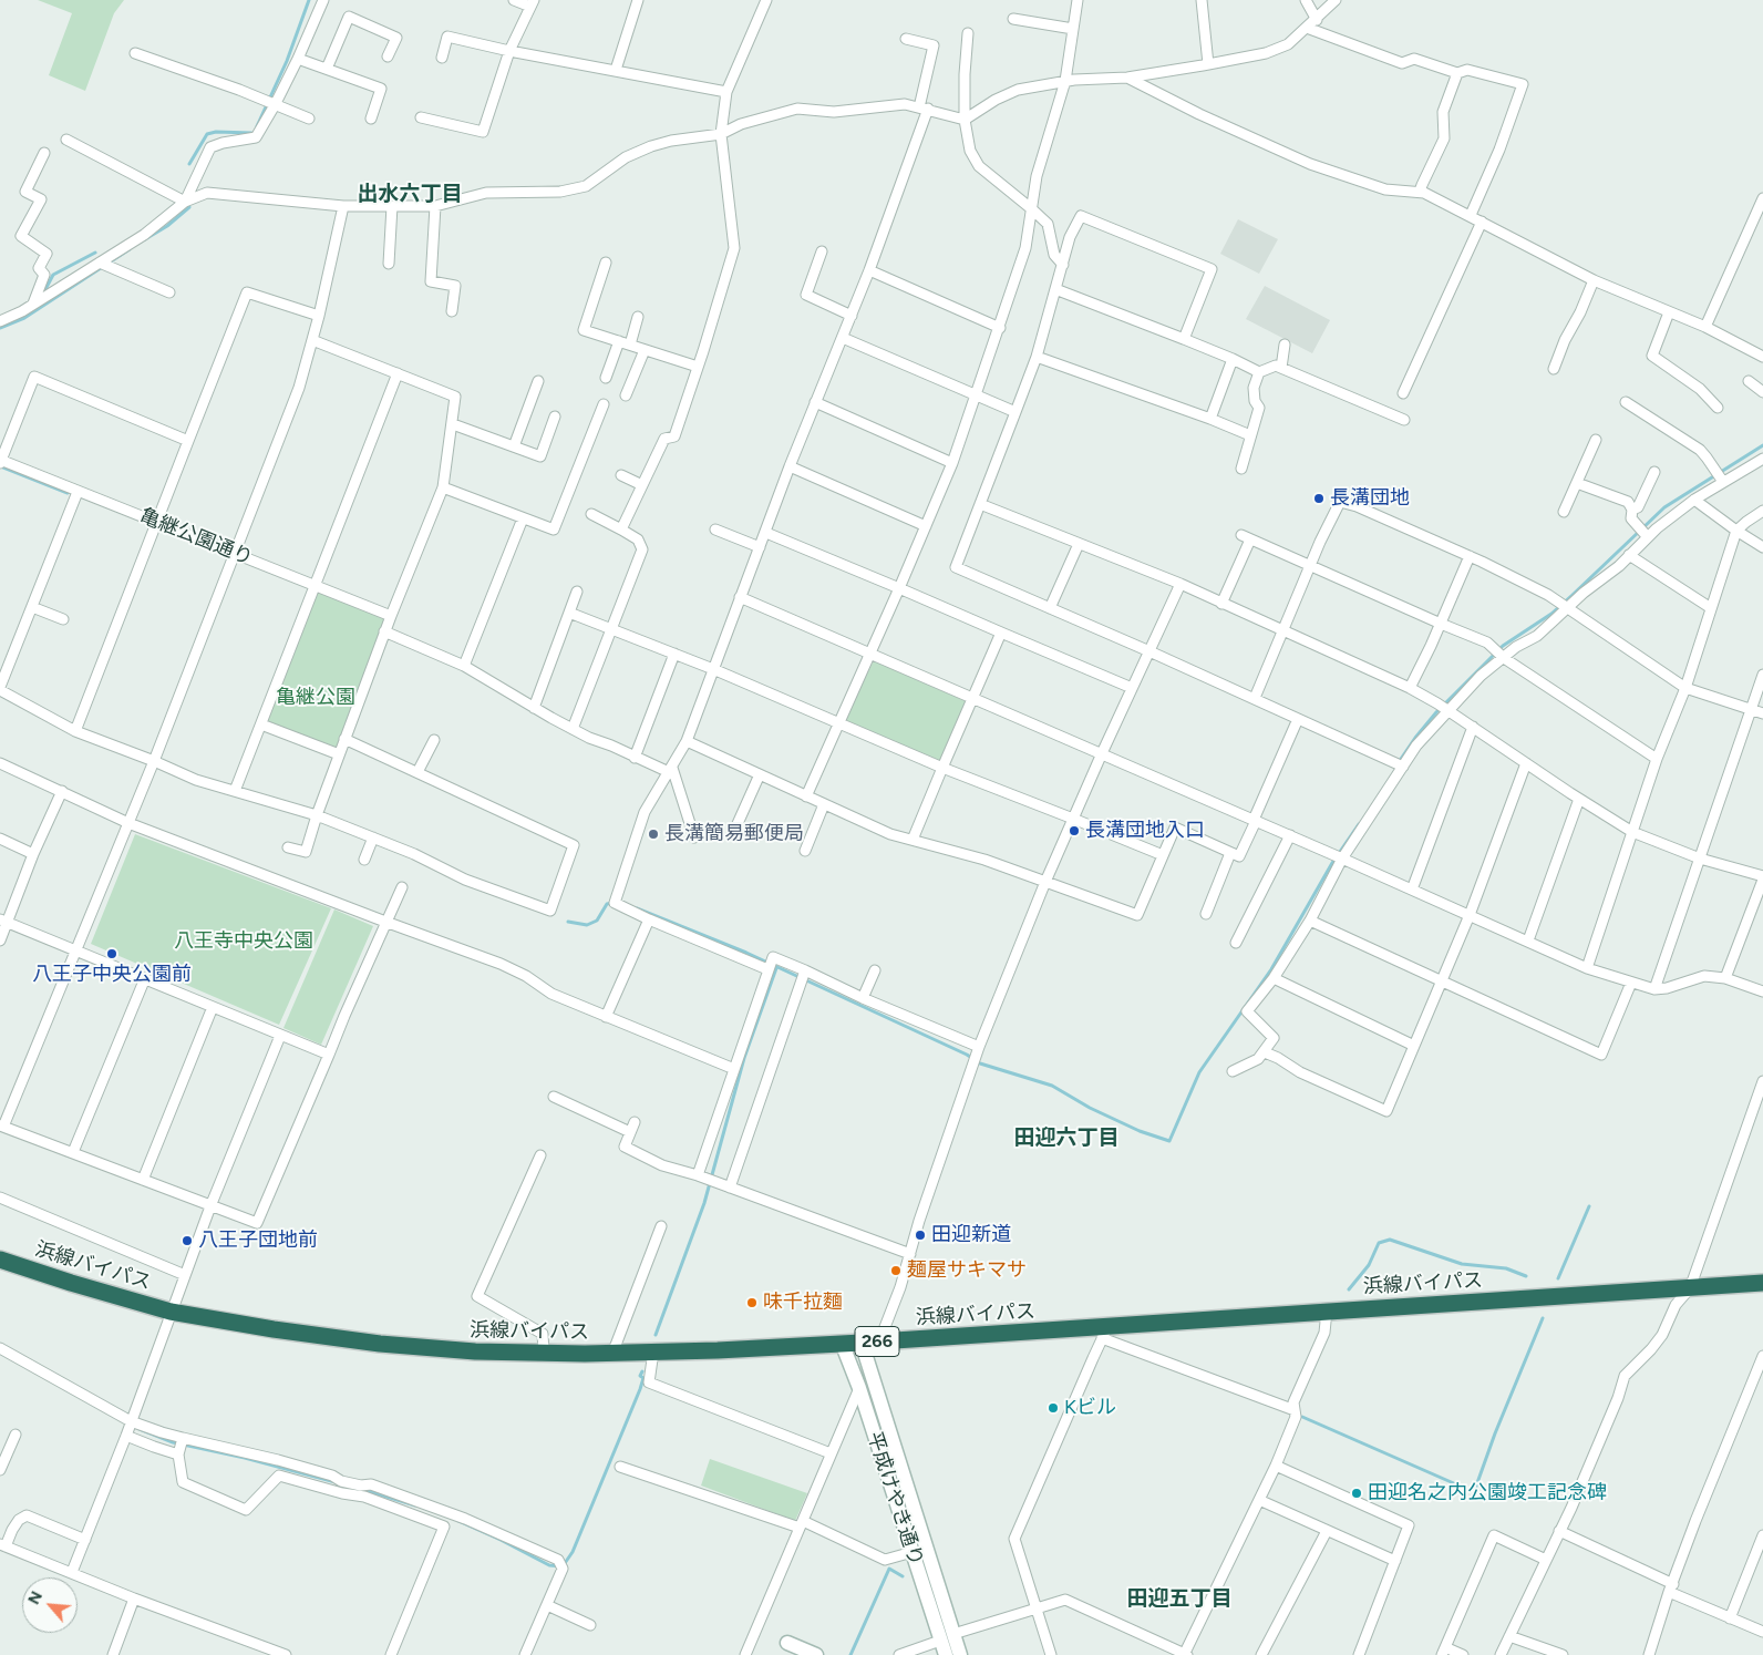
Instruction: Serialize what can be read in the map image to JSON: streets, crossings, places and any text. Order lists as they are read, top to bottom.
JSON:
{
  "streets": {
    "highway": ["浜線バイパス", "266"],
    "street": ["亀継公園通り", "平成けやき通り"]
  },
  "crossings": [
    ["浜線バイパス", "平成けやき通り"]
  ],
  "districts": ["出水六丁目", "田迎六丁目", "田迎五丁目"],
  "parks": ["亀継公園", "八王寺中央公園"],
  "places": [
    "長溝団地",
    "長溝団地入口",
    "長溝簡易郵便局",
    "八王子中央公園前",
    "田迎新道",
    "八王子団地前",
    "麺屋サキマサ",
    "味千拉麵",
    "Kビル",
    "田迎名之内公園竣工記念碑"
  ],
  "north": "top left"
}
